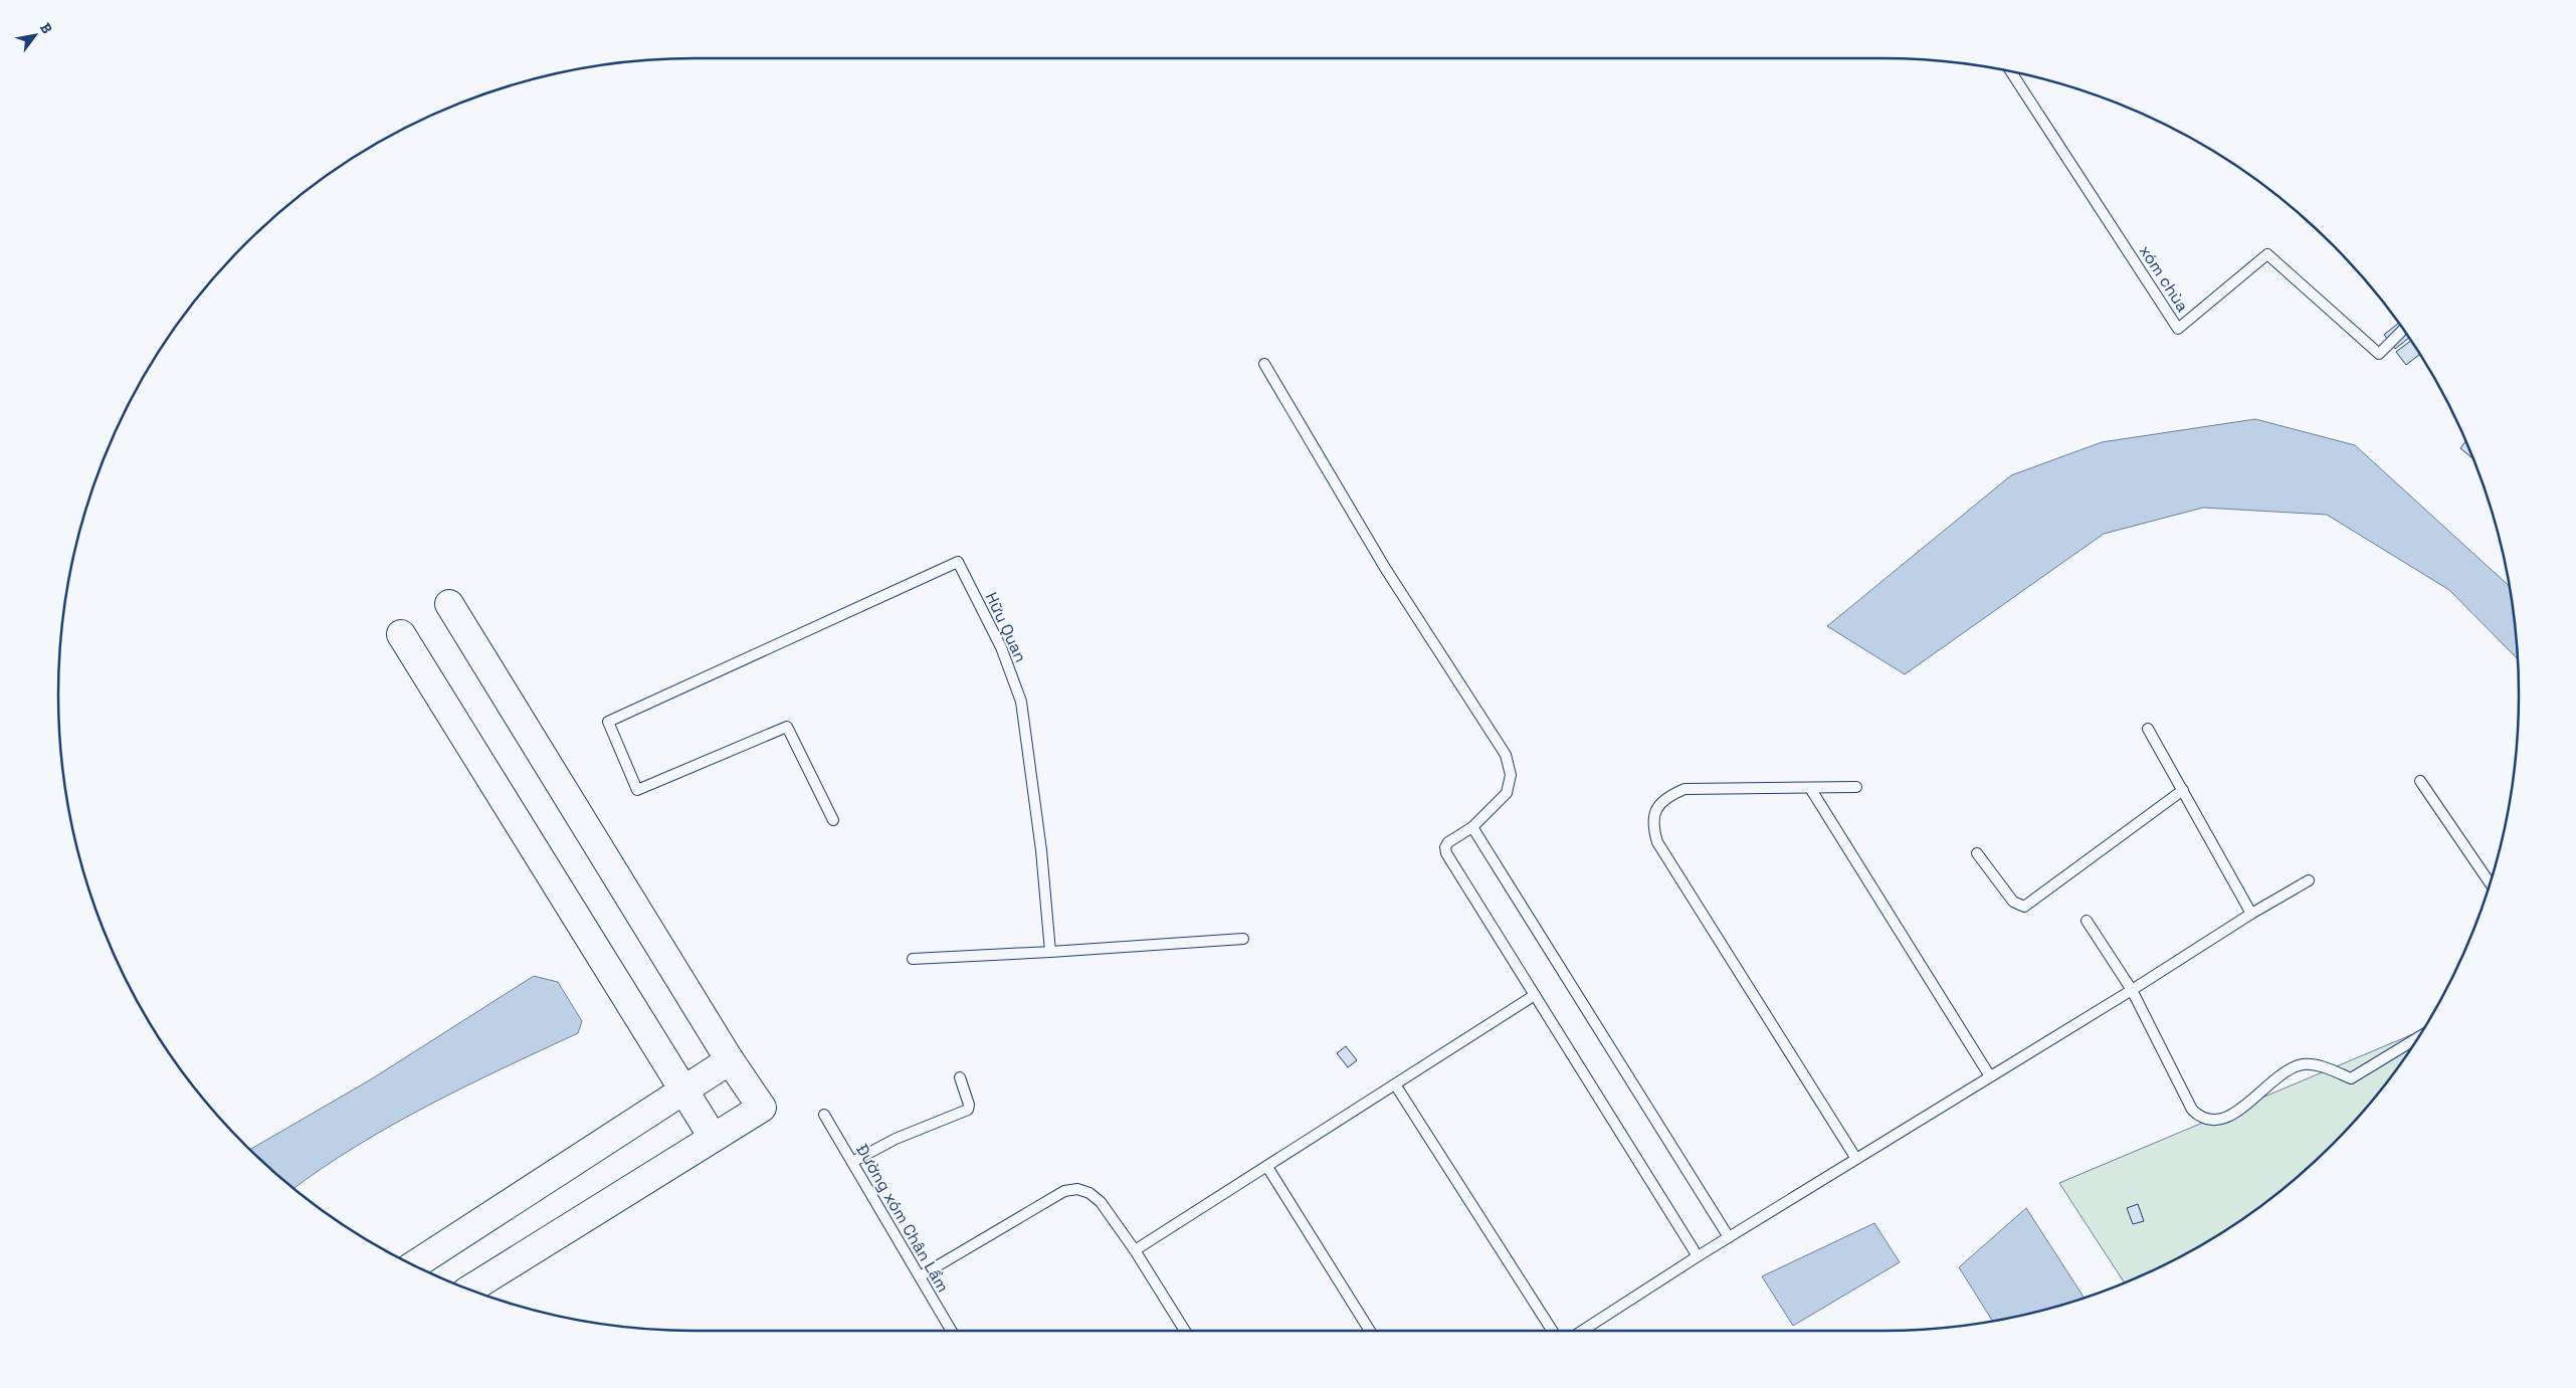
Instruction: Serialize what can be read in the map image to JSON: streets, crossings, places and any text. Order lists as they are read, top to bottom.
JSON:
{
  "streets": {
    "lane": ["xóm chùa", "Hữu Quan", "Đường xóm Chân Lầm"]
  },
  "north": "top right"
}
